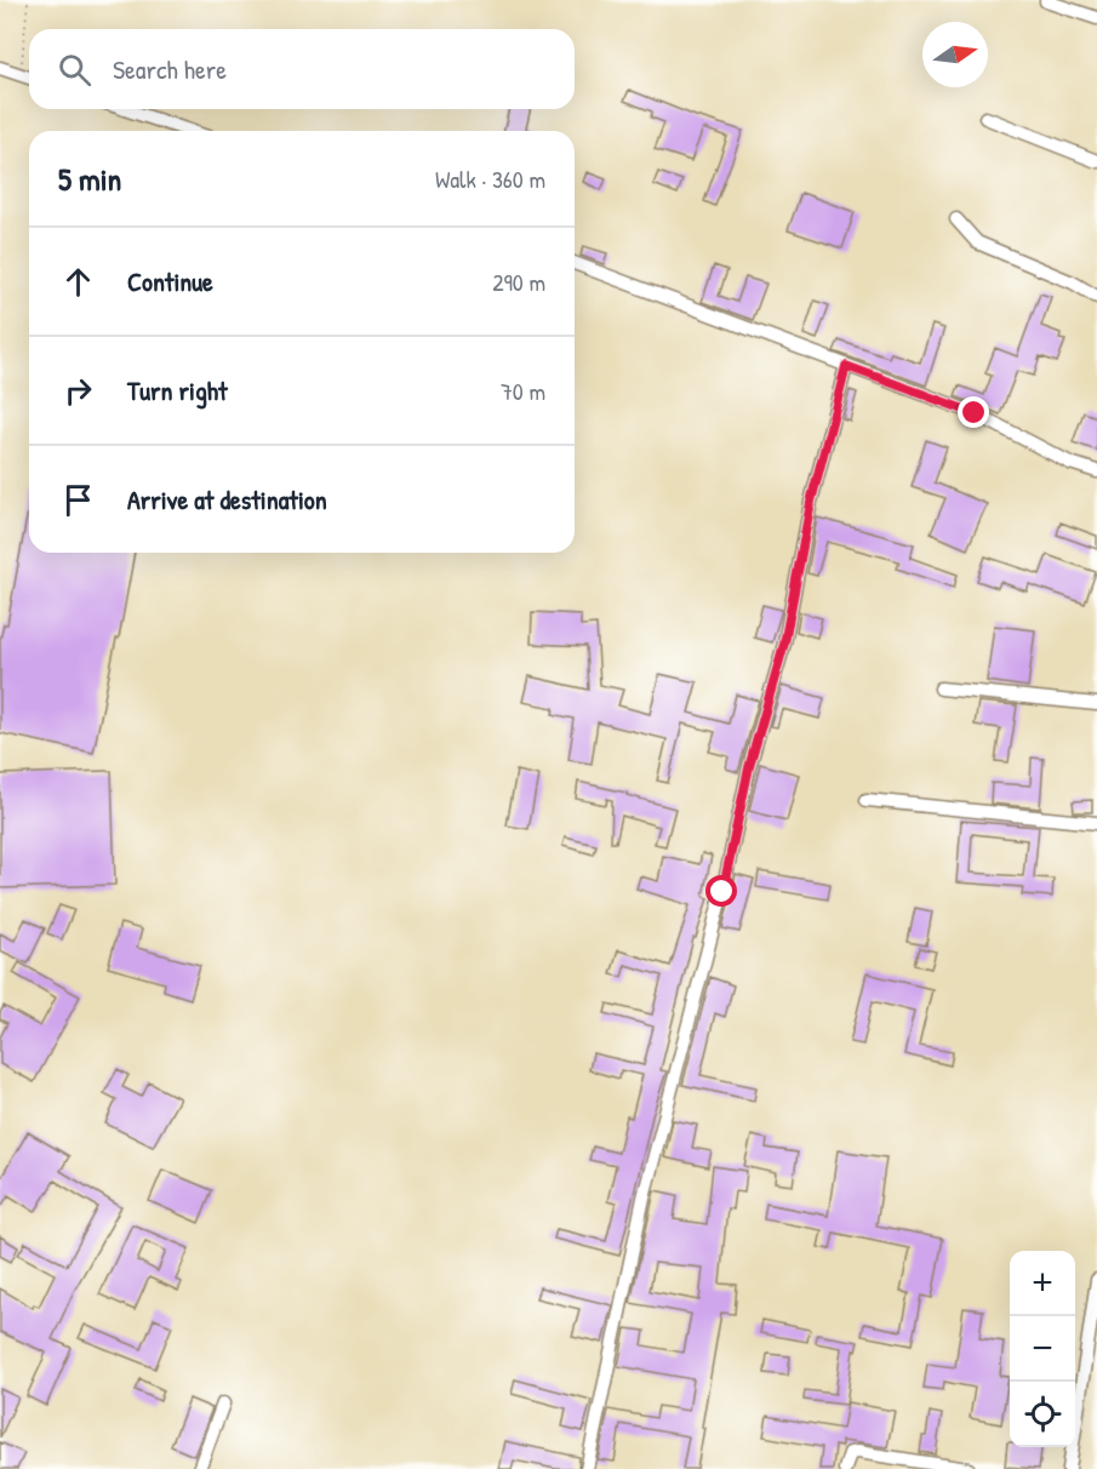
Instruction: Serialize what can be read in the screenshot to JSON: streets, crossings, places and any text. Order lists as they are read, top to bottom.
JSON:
{
  "north": "right",
  "page": {
    "search": "Search here",
    "heading": ["5 min", "Walk · 360 m"],
    "list": [
      ["Continue", "290 m"],
      ["Turn right", "70 m"],
      "Arrive at destination"
    ],
    "map_buttons": ["+", "−"]
  }
}
